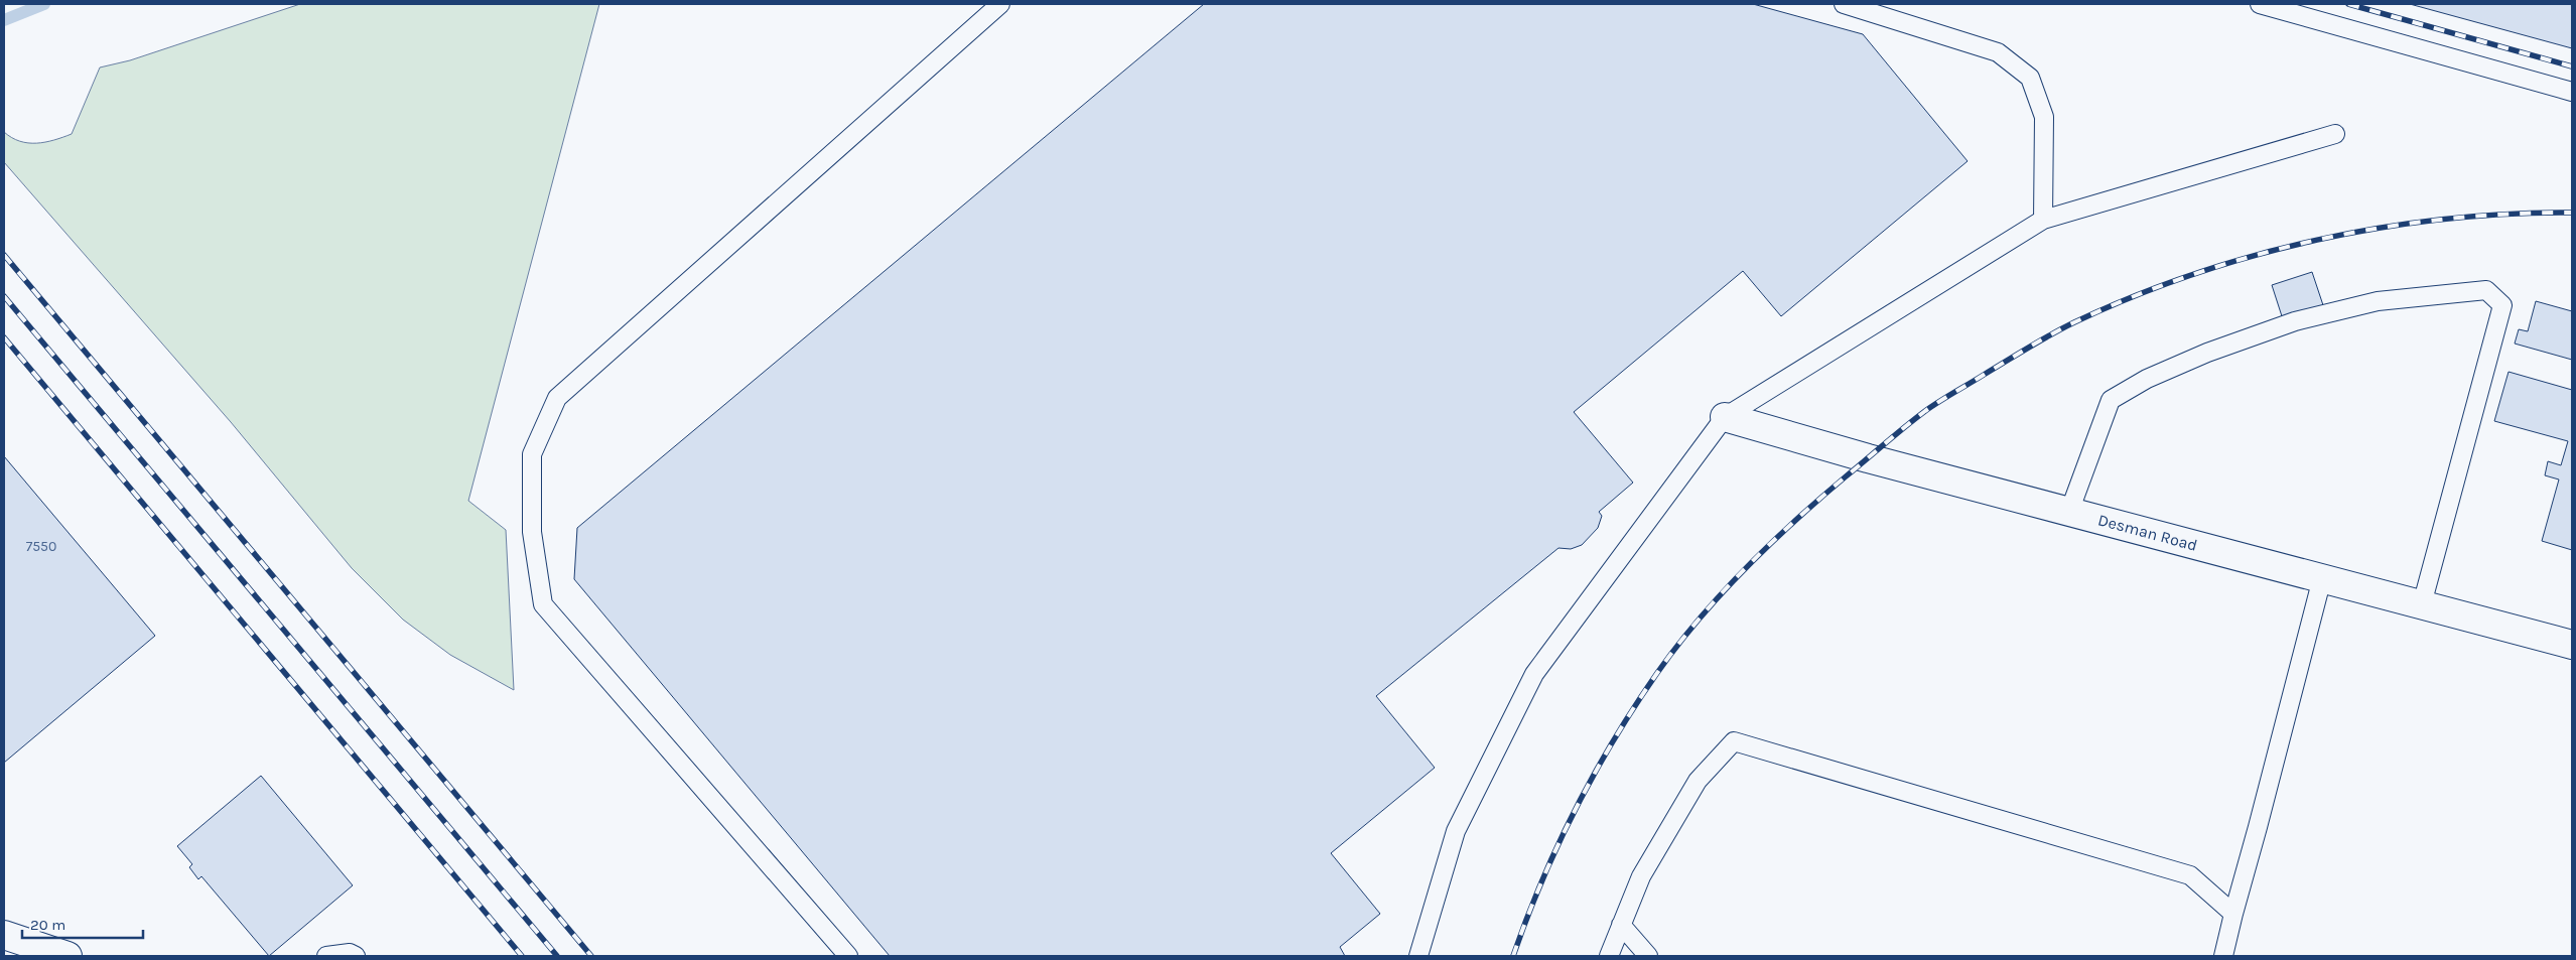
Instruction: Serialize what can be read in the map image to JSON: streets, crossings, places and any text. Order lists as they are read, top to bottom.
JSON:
{
  "streets": {
    "street": ["Desman Road"]
  },
  "house_numbers": ["7550"],
  "scale_bar": "20 m"
}
